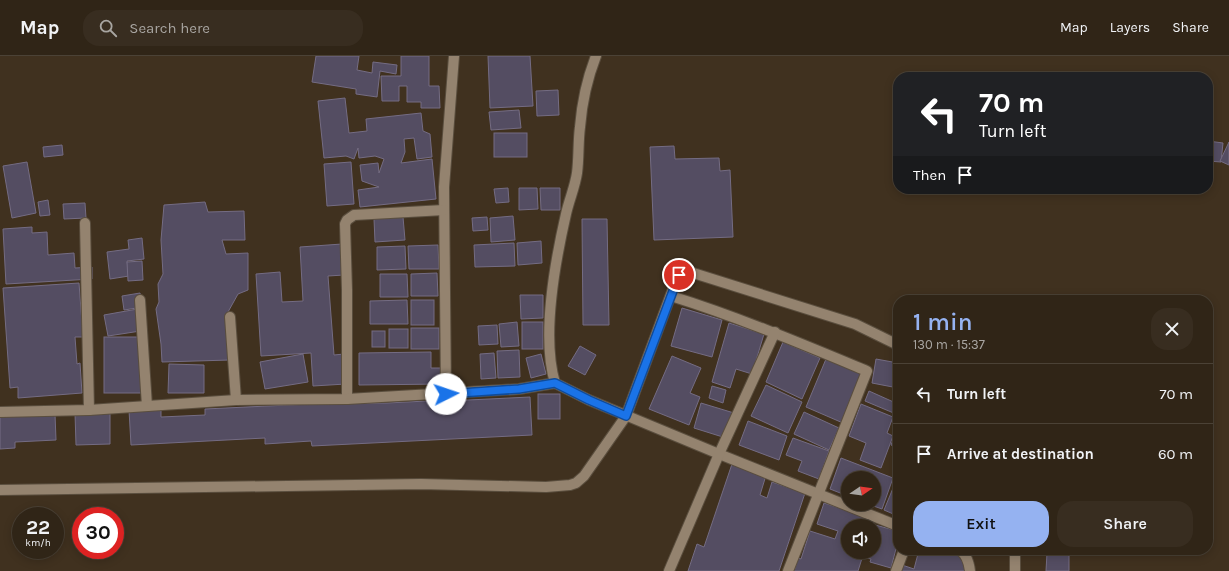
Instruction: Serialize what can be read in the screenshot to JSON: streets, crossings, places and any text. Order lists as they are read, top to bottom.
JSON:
{
  "north": "right",
  "page": {
    "header": "Map",
    "search": "Search here",
    "nav": ["Map", "Layers", "Share"],
    "turn": ["70 m", "Turn left"],
    "then": "Then",
    "heading": ["1 min", "130 m · 15:37"],
    "list": [
      {
        "name": "Turn left",
        "value": "70 m"
      },
      {
        "name": "Arrive at destination",
        "value": "60 m"
      }
    ],
    "buttons": ["Exit", "Share"],
    "speed": "22 km/h",
    "limit": "30"
  }
}
